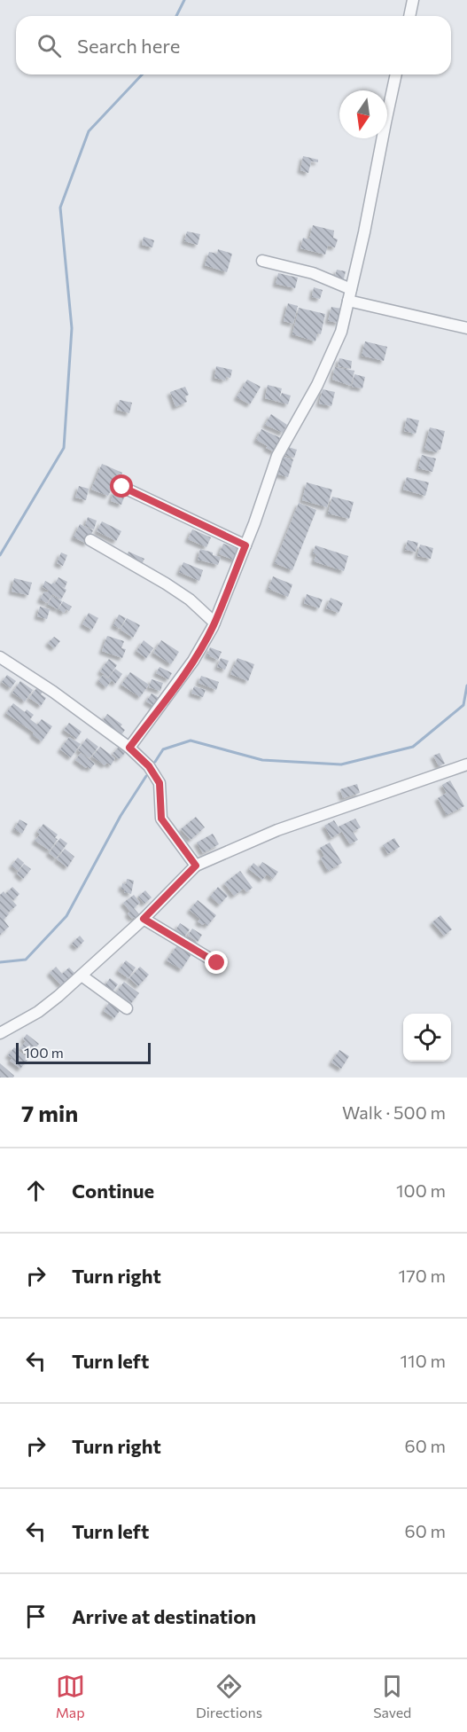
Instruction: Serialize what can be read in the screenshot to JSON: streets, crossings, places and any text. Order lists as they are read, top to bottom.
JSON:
{
  "scale_bar": "100 m",
  "north": "bottom",
  "page": {
    "search": "Search here",
    "scale": "100 m",
    "heading": ["7 min", "Walk · 500 m"],
    "list": [
      ["Continue", "100 m"],
      ["Turn right", "170 m"],
      ["Turn left", "110 m"],
      ["Turn right", "60 m"],
      ["Turn left", "60 m"],
      "Arrive at destination"
    ],
    "nav": ["Map", "Directions", "Saved"]
  }
}
